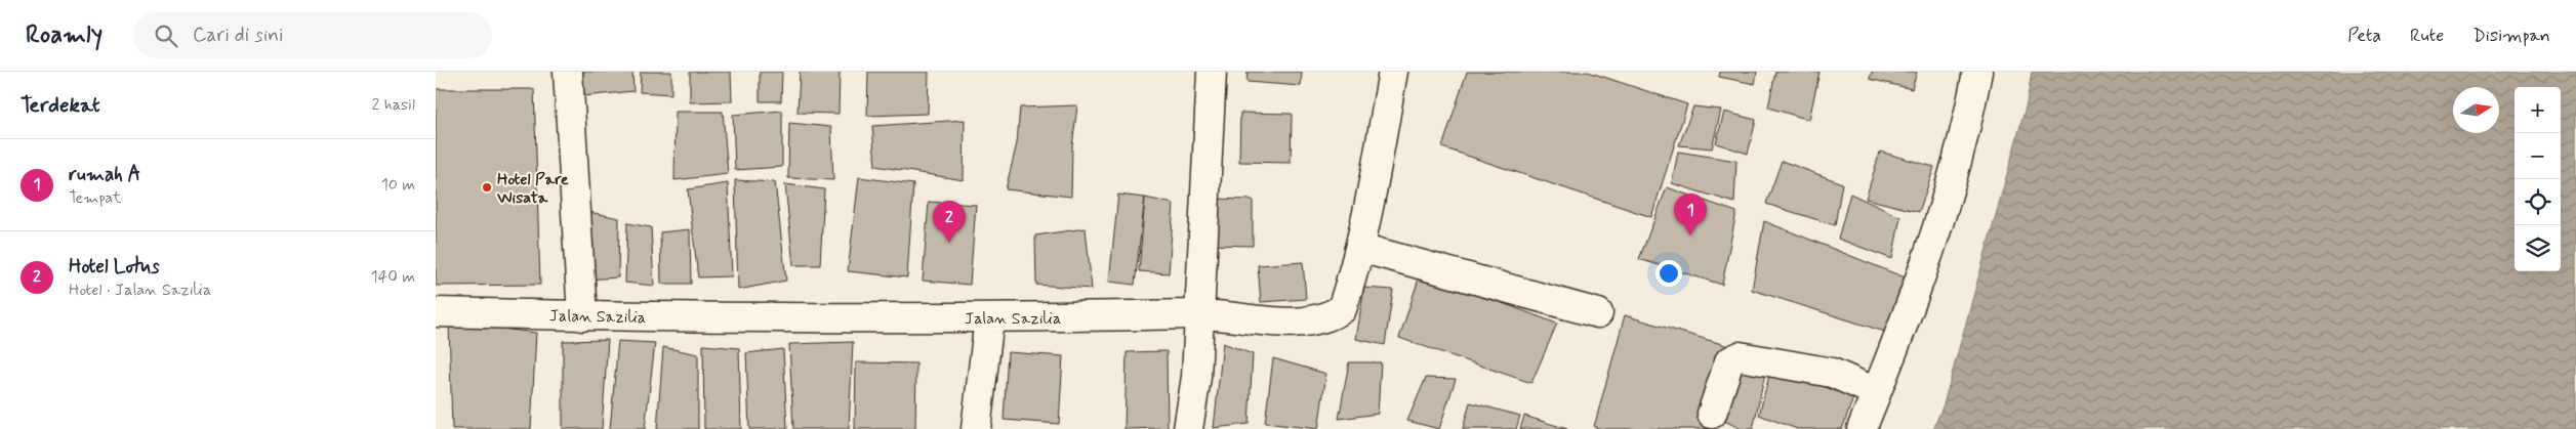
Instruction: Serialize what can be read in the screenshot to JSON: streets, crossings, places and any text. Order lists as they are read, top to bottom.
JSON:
{
  "streets": {
    "street": ["Jalan Sazilia"]
  },
  "places": ["Hotel Pare Wisata"],
  "north": "right",
  "page": {
    "header": "Roamly",
    "search": "Cari di sini",
    "nav": ["Peta", "Rute", "Disimpan"],
    "heading": ["Terdekat", "2 hasil"],
    "map_buttons": ["+", "−"],
    "list": [
      {
        "mark": "1",
        "name": "rumah A",
        "note": "Tempat",
        "value": "10 m"
      },
      {
        "mark": "2",
        "name": "Hotel Lotus",
        "note": "Hotel · Jalan Sazilia",
        "value": "140 m"
      }
    ],
    "pins": ["1", "2"]
  }
}
